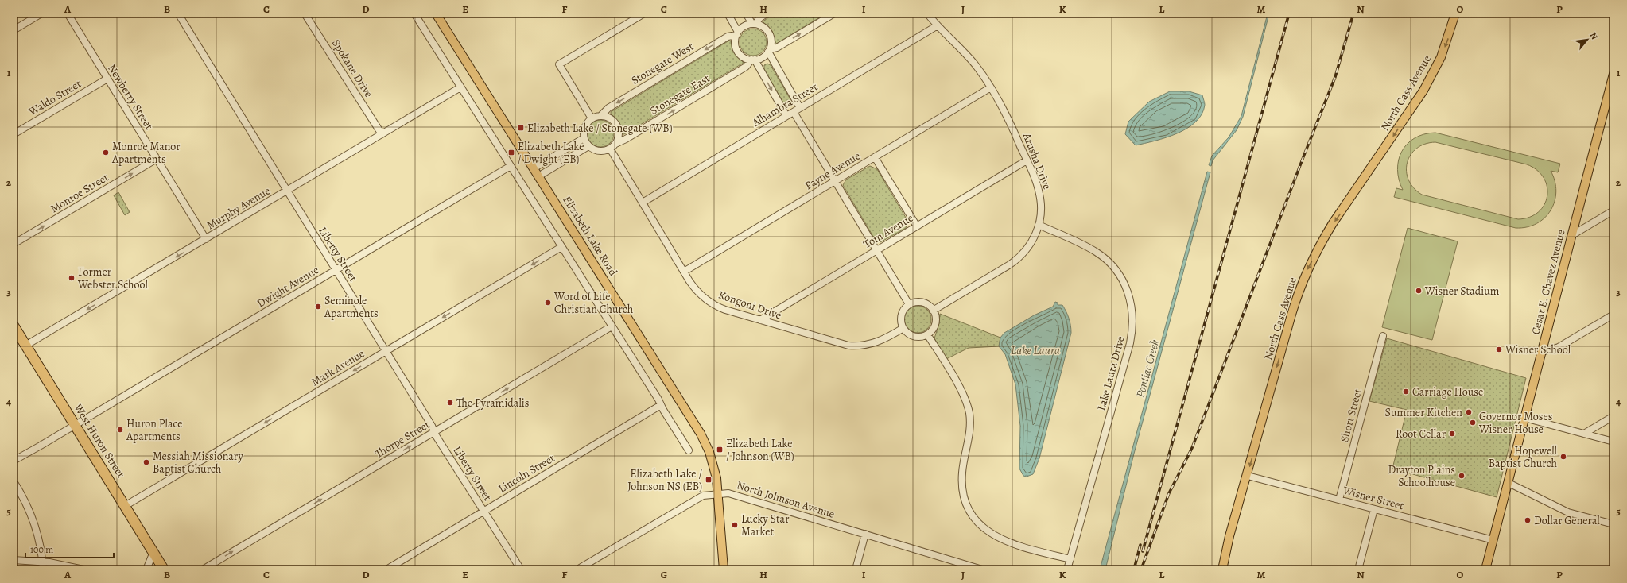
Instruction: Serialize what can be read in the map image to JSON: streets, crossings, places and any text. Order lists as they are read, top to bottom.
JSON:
{
  "streets": {
    "highway": ["West Huron Street"],
    "main road": ["North Cass Avenue", "Elizabeth Lake Road", "Cesar E. Chavez Avenue"],
    "street": [
      "Stonegate West",
      "Spokane Drive",
      "Stonegate East",
      "Newberry Street",
      "Waldo Street",
      "Alhambra Street",
      "Arusha Drive",
      "Payne Avenue",
      "Monroe Street",
      "Murphy Avenue",
      "Tom Avenue",
      "Liberty Street",
      "Dwight Avenue",
      "Kongoni Drive",
      "Mark Avenue",
      "Lake Laura Drive",
      "Short Street",
      "Thorpe Street",
      "Lincoln Street",
      "Wisner Street",
      "North Johnson Avenue"
    ]
  },
  "crossings": [
    ["Stonegate West", "Stonegate East"],
    ["Stonegate West", "Kongoni Drive"],
    ["Spokane Drive", "Murphy Avenue"],
    ["North Cass Avenue", "Wisner Street"],
    ["Stonegate East", "Kongoni Drive"],
    ["Newberry Street", "Waldo Street"],
    ["Newberry Street", "Monroe Street"],
    ["Newberry Street", "Murphy Avenue"],
    ["Alhambra Street", "Arusha Drive"],
    ["Alhambra Street", "Kongoni Drive"],
    ["Arusha Drive", "Payne Avenue"],
    ["Arusha Drive", "Tom Avenue"],
    ["Arusha Drive", "Kongoni Drive"],
    ["Arusha Drive", "Lake Laura Drive"],
    ["Payne Avenue", "Kongoni Drive"],
    ["Murphy Avenue", "Liberty Street"],
    ["Murphy Avenue", "West Huron Street"],
    ["Tom Avenue", "Kongoni Drive"],
    ["Elizabeth Lake Road", "North Johnson Avenue"],
    ["Liberty Street", "Dwight Avenue"],
    ["Liberty Street", "Mark Avenue"],
    ["Liberty Street", "Thorpe Street"],
    ["Liberty Street", "Lincoln Street"],
    ["Cesar E. Chavez Avenue", "Wisner Street"],
    ["Dwight Avenue", "West Huron Street"],
    ["Mark Avenue", "West Huron Street"],
    ["Short Street", "Wisner Street"]
  ],
  "one_way": [
    "Stonegate West",
    "North Cass Avenue",
    "Stonegate East",
    "Monroe Street",
    "Murphy Avenue",
    "Mark Avenue",
    "Thorpe Street"
  ],
  "water": ["Lake Laura", "Pontiac Creek"],
  "places": {
    "transit": [
      "Elizabeth Lake / Stonegate (WB)",
      "Elizabeth Lake / Dwight (EB)",
      "Elizabeth Lake / Johnson (WB)",
      "Elizabeth Lake / Johnson NS (EB)"
    ],
    "other": [
      "Monroe Manor Apartments",
      "Former Webster School",
      "Wisner Stadium",
      "Word of Life Christian Church",
      "Seminole Apartments",
      "Wisner School",
      "Carriage House",
      "The Pyramidalis",
      "Summer Kitchen",
      "Governor Moses Wisner House",
      "Huron Place Apartments",
      "Root Cellar",
      "Hopewell Baptist Church",
      "Messiah Missionary Baptist Church",
      "Drayton Plains Schoolhouse",
      "Dollar General",
      "Lucky Star Market"
    ]
  },
  "scale_bar": "100 m",
  "north": "top right",
  "grid": {
    "columns": [
      "A",
      "B",
      "C",
      "D",
      "E",
      "F",
      "G",
      "H",
      "I",
      "J",
      "K",
      "L",
      "M",
      "N",
      "O",
      "P"
    ],
    "rows": [
      "1",
      "2",
      "3",
      "4",
      "5"
    ]
  }
}
